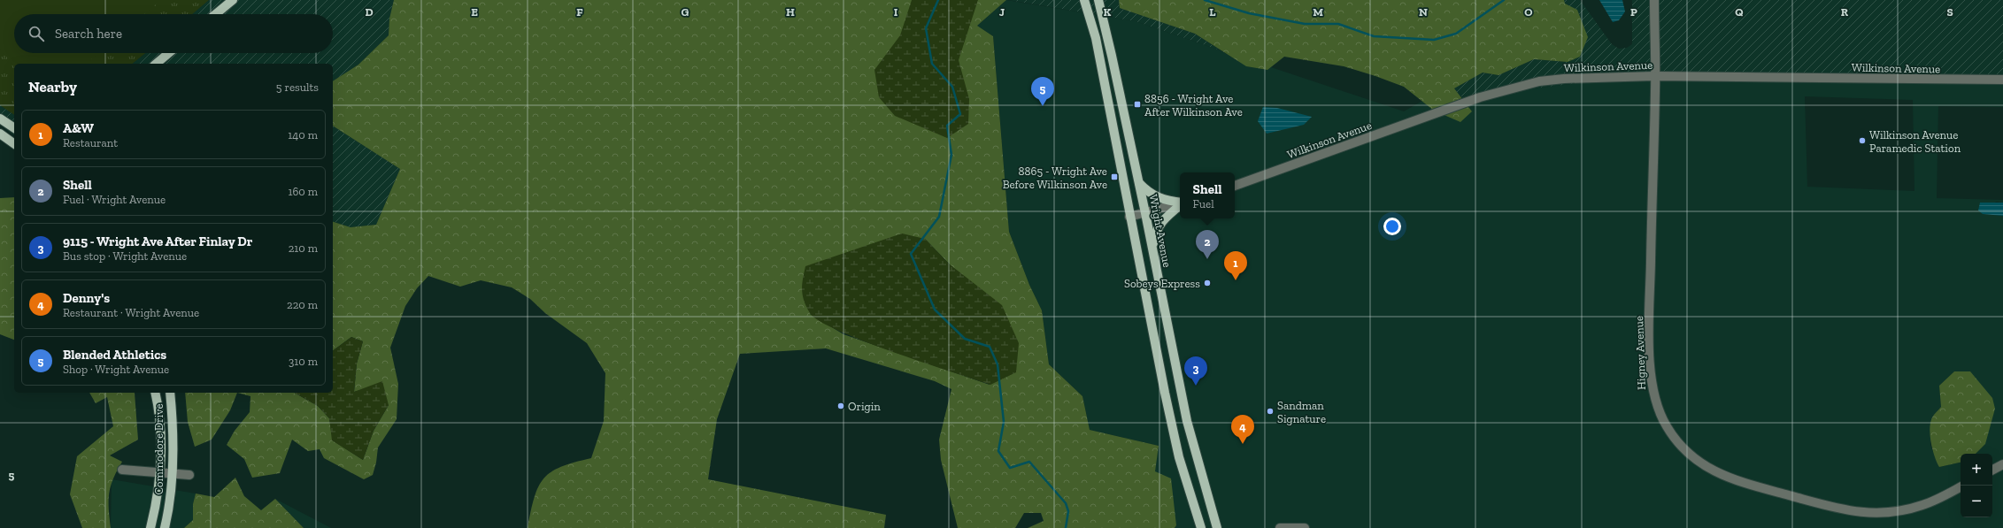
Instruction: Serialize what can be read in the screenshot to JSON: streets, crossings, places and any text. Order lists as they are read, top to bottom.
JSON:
{
  "streets": {
    "main road": ["Wright Avenue", "Commodore Drive"],
    "street": ["Wilkinson Avenue", "Higney Avenue"]
  },
  "crossings": [
    ["Wilkinson Avenue", "Higney Avenue"]
  ],
  "places": {
    "transit": ["8856 - Wright Ave After Wilkinson Ave", "8865 - Wright Ave Before Wilkinson Ave"],
    "other": [
      "Wilkinson Avenue Paramedic Station",
      "Sobeys Express",
      "Origin",
      "Sandman Signature"
    ]
  },
  "page": {
    "search": "Search here",
    "heading": ["Nearby", "5 results"],
    "pins": [
      "5",
      "2",
      "1",
      "3",
      "4"
    ],
    "list": [
      {
        "mark": "1",
        "name": "A&W",
        "note": "Restaurant",
        "value": "140 m"
      },
      {
        "mark": "2",
        "name": "Shell",
        "note": "Fuel · Wright Avenue",
        "value": "160 m"
      },
      {
        "mark": "3",
        "name": "9115 - Wright Ave After Finlay Dr",
        "note": "Bus stop · Wright Avenue",
        "value": "210 m"
      },
      {
        "mark": "4",
        "name": "Denny's",
        "note": "Restaurant · Wright Avenue",
        "value": "220 m"
      },
      {
        "mark": "5",
        "name": "Blended Athletics",
        "note": "Shop · Wright Avenue",
        "value": "310 m"
      }
    ],
    "popup": ["Shell", "Fuel"],
    "map_buttons": ["+", "−"]
  },
  "grid": {
    "columns": [
      "D",
      "E",
      "F",
      "G",
      "H",
      "I",
      "J",
      "K",
      "L",
      "M",
      "N",
      "O",
      "P",
      "Q",
      "R",
      "S"
    ],
    "rows": ["5"]
  }
}
